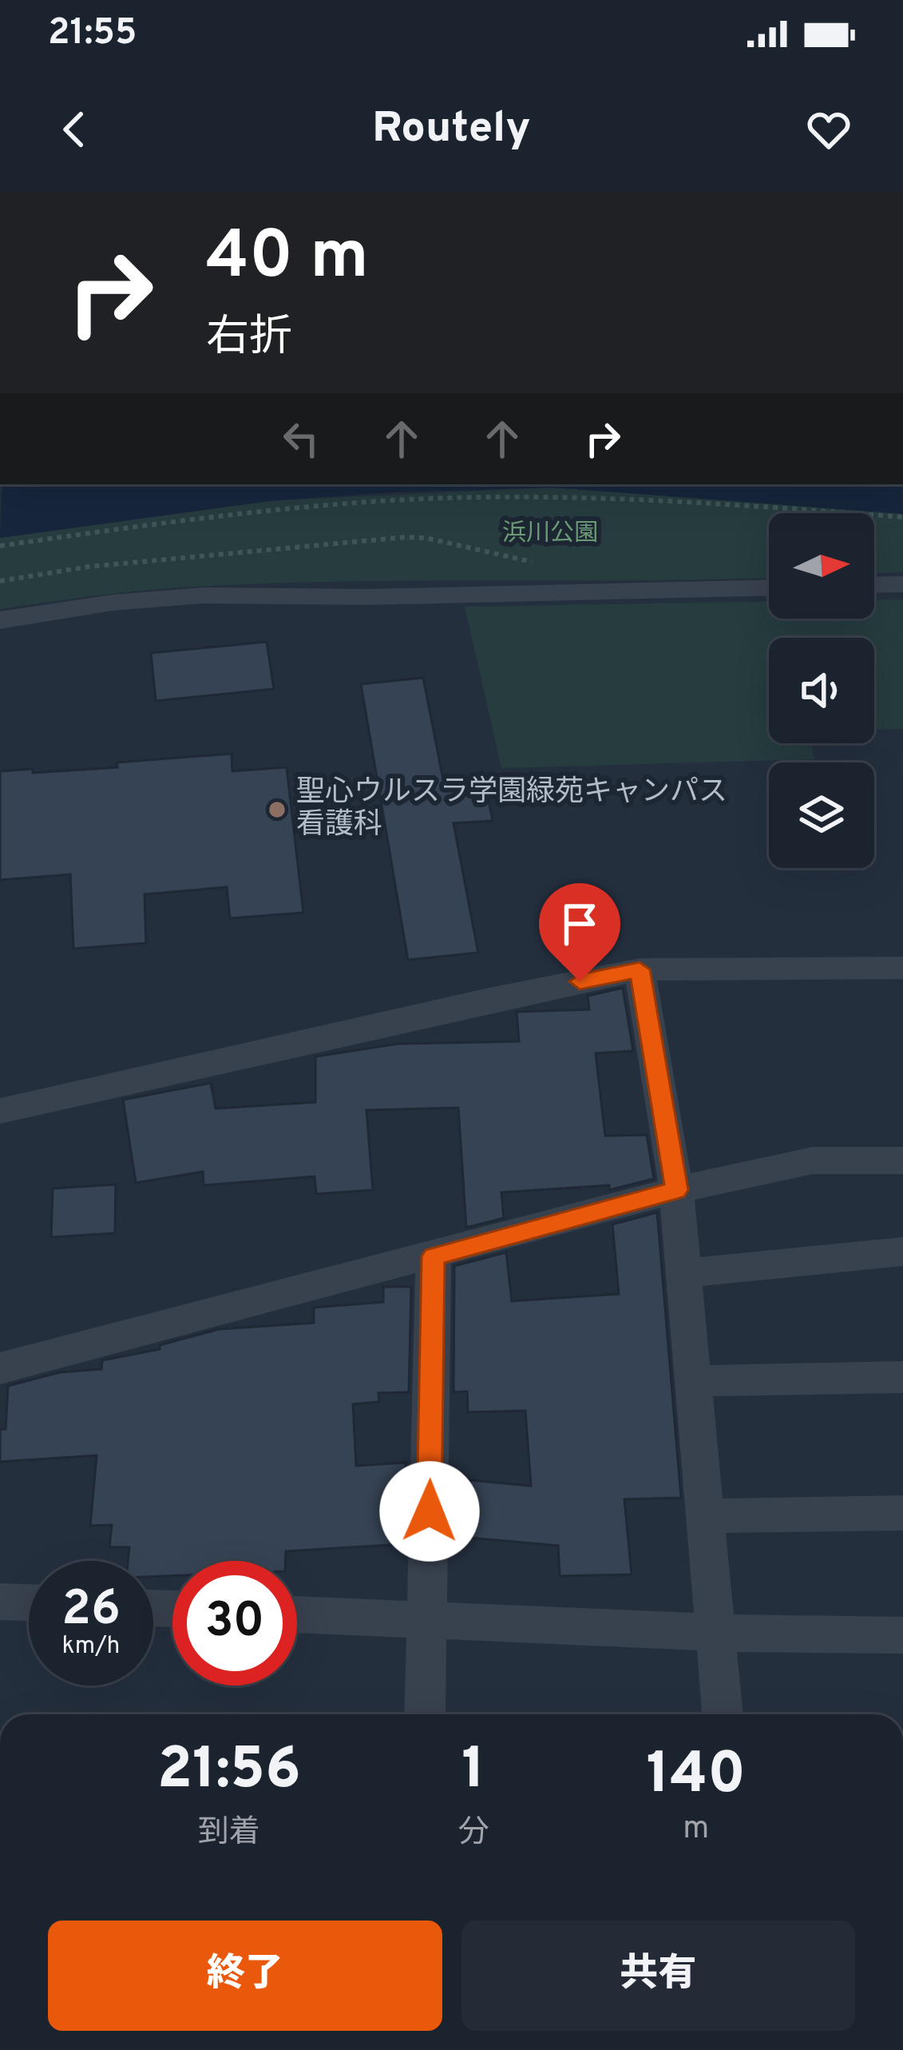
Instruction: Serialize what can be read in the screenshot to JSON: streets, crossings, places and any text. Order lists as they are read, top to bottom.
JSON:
{
  "parks": ["浜川公園"],
  "places": ["聖心ウルスラ学園緑苑キャンパス 看護科"],
  "north": "right",
  "page": {
    "status": "21:55",
    "header": "Routely",
    "turn": ["40 m", "右折"],
    "speed": "26 km/h",
    "limit": "30",
    "eta": [
      "21:56",
      "到着",
      "1",
      "分",
      "140",
      "m"
    ],
    "buttons": ["終了", "共有"]
  }
}
